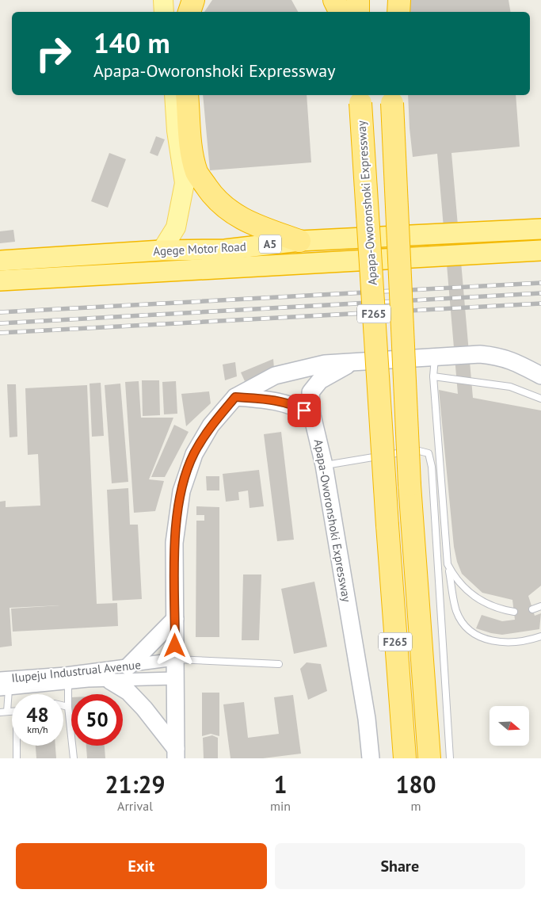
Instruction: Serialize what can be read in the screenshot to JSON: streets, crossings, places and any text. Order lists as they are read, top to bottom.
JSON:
{
  "streets": {
    "highway": [
      "Apapa-Oworonshoki Expressway",
      "A5",
      "Agege Motor Road",
      "F265"
    ],
    "street": ["Ilupeju Industrual Avenue"]
  },
  "north": "right",
  "page": {
    "turn": ["140 m", "Apapa-Oworonshoki Expressway"],
    "speed": "48 km/h",
    "limit": "50",
    "eta": [
      "21:29",
      "Arrival",
      "1",
      "min",
      "180",
      "m"
    ],
    "buttons": ["Exit", "Share"]
  }
}
